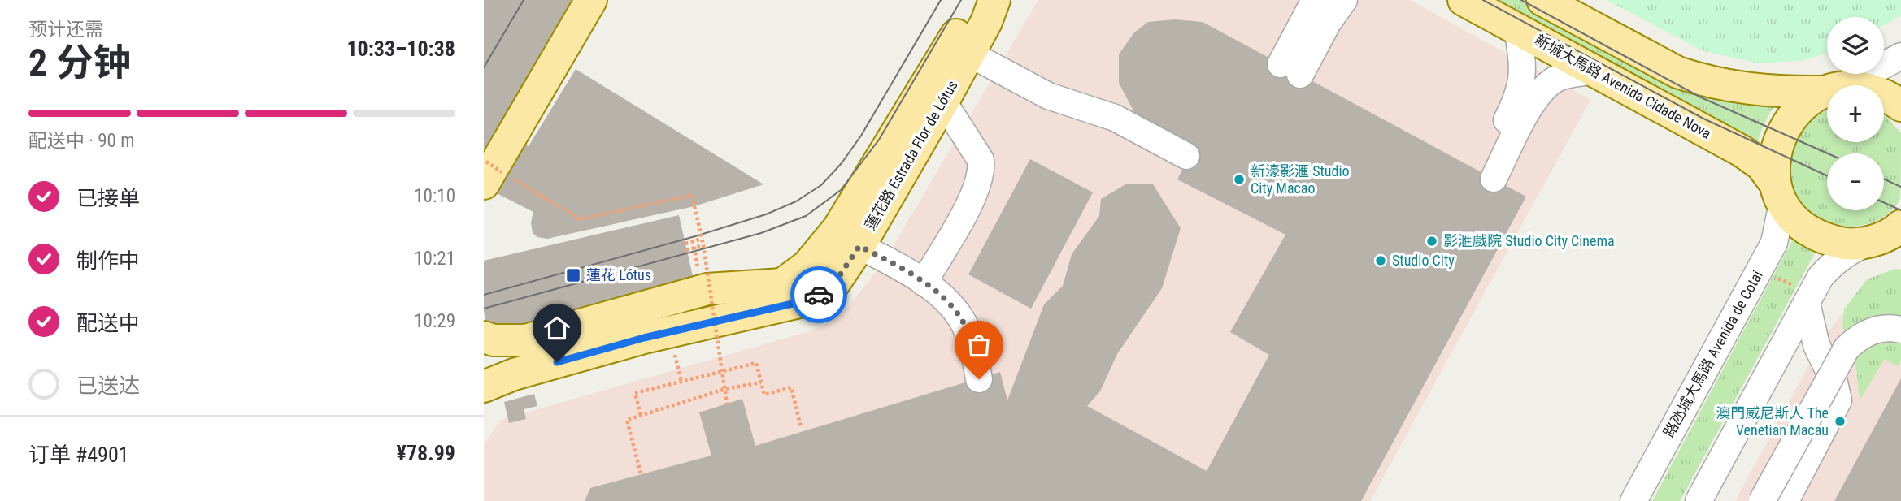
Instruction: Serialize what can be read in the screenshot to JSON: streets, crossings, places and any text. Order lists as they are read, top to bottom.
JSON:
{
  "streets": {
    "main road": ["新城大馬路 Avenida Cidade Nova", "蓮花路 Estrada Flor de Lótus"],
    "street": ["路氹城大馬路 Avenida de Cotai"]
  },
  "crossings": [
    ["新城大馬路 Avenida Cidade Nova", "路氹城大馬路 Avenida de Cotai"]
  ],
  "places": {
    "other": [
      "新濠影滙 Studio City Macao",
      "影滙戲院 Studio City Cinema",
      "Studio City",
      "澳門威尼斯人 The Venetian Macau"
    ],
    "transit": ["蓮花 Lótus"]
  },
  "page": {
    "heading": ["2 分钟", "预计还需", "10:33–10:38"],
    "panel": ["订单 #4901", "¥78.99"],
    "map_buttons": ["+", "−"],
    "bar": "配送中 · 90 m",
    "list": [
      ["已接单", "10:10"],
      ["制作中", "10:21"],
      ["配送中", "10:29"],
      "已送达"
    ]
  }
}
